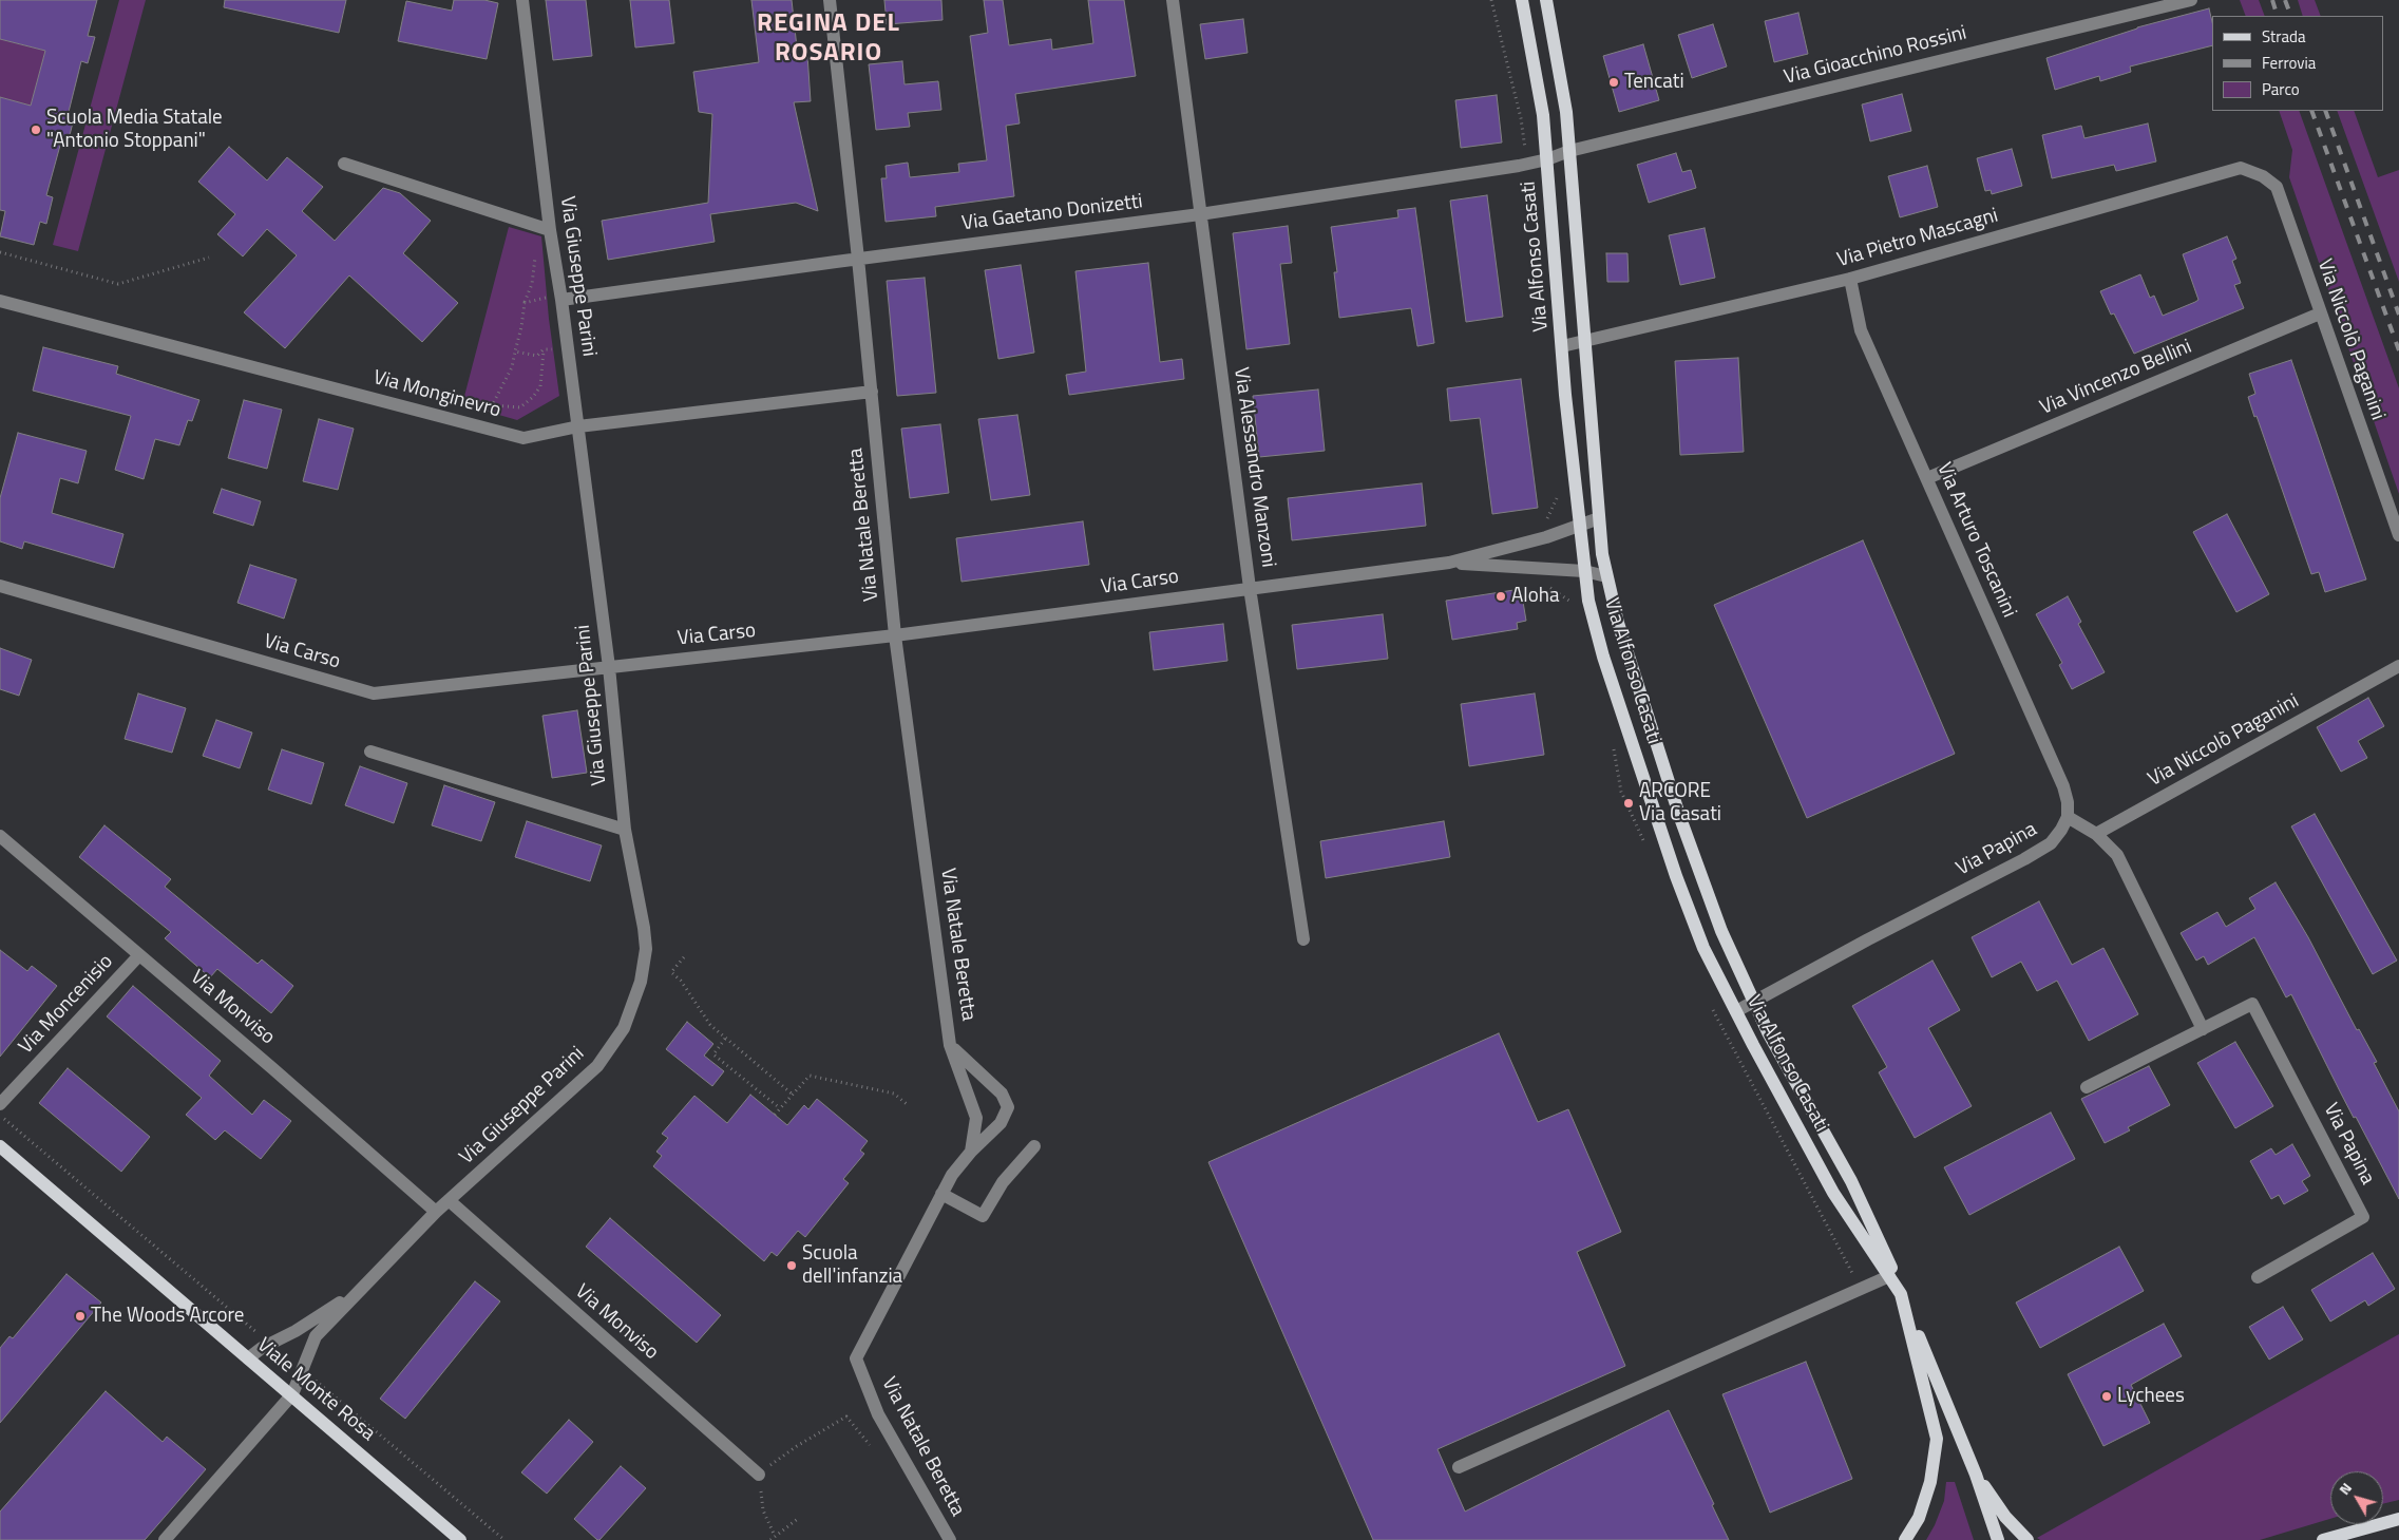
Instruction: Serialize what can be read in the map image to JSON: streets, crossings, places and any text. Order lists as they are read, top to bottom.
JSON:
{
  "streets": {
    "main road": ["Via Alfonso Casati", "Viale Monte Rosa"],
    "street": [
      "Via Gioacchino Rossini",
      "Via Gaetano Donizetti",
      "Via Pietro Mascagni",
      "Via Giuseppe Parini",
      "Via Niccolò Paganini",
      "Via Vincenzo Bellini",
      "Via Monginevro",
      "Via Alessandro Manzoni",
      "Via Natale Beretta",
      "Via Arturo Toscanini",
      "Via Carso",
      "Via Papina",
      "Via Moncenisio",
      "Via Monviso"
    ]
  },
  "crossings": [
    ["Via Gioacchino Rossini", "Via Gaetano Donizetti"],
    ["Via Gioacchino Rossini", "Via Alfonso Casati"],
    ["Via Gaetano Donizetti", "Via Alfonso Casati"],
    ["Via Gaetano Donizetti", "Via Giuseppe Parini"],
    ["Via Gaetano Donizetti", "Via Alessandro Manzoni"],
    ["Via Gaetano Donizetti", "Via Natale Beretta"],
    ["Via Pietro Mascagni", "Via Alfonso Casati"],
    ["Via Pietro Mascagni", "Via Niccolò Paganini"],
    ["Via Pietro Mascagni", "Via Arturo Toscanini"],
    ["Via Alfonso Casati", "Via Carso"],
    ["Via Alfonso Casati", "Via Papina"],
    ["Via Giuseppe Parini", "Via Monginevro"],
    ["Via Giuseppe Parini", "Via Carso"],
    ["Via Giuseppe Parini", "Via Monviso"],
    ["Via Giuseppe Parini", "Viale Monte Rosa"],
    ["Via Niccolò Paganini", "Via Vincenzo Bellini"],
    ["Via Vincenzo Bellini", "Via Arturo Toscanini"],
    ["Via Monginevro", "Via Natale Beretta"],
    ["Via Alessandro Manzoni", "Via Carso"],
    ["Via Natale Beretta", "Via Carso"],
    ["Via Arturo Toscanini", "Via Papina"],
    ["Via Moncenisio", "Via Monviso"]
  ],
  "districts": ["REGINA DEL ROSARIO"],
  "places": [
    "Tencati",
    "Scuola Media Statale \"Antonio Stoppani\"",
    "Aloha",
    "ARCORE Via Casati",
    "Scuola dell'infanzia",
    "The Woods Arcore",
    "Lychees"
  ],
  "legend": ["Strada", "Ferrovia", "Parco"],
  "north": "top left"
}
